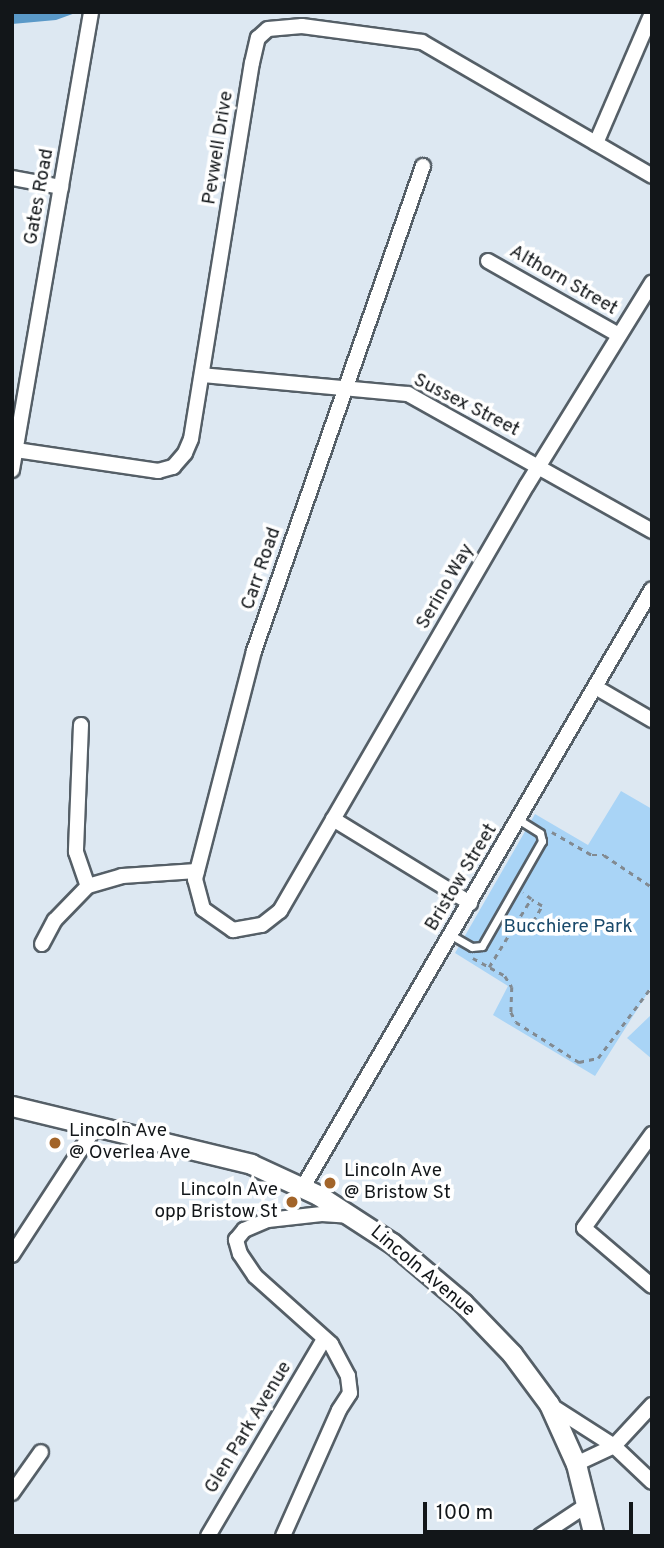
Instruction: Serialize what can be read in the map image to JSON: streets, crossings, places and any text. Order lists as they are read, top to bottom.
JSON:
{
  "streets": {
    "main road": ["Lincoln Avenue"],
    "street": [
      "Pevwell Drive",
      "Gates Road",
      "Althorn Street",
      "Sussex Street",
      "Carr Road",
      "Serino Way",
      "Bristow Street",
      "Glen Park Avenue"
    ]
  },
  "crossings": [
    ["Pevwell Drive", "Gates Road"],
    ["Pevwell Drive", "Sussex Street"],
    ["Althorn Street", "Serino Way"],
    ["Sussex Street", "Carr Road"],
    ["Sussex Street", "Serino Way"],
    ["Carr Road", "Serino Way"],
    ["Bristow Street", "Lincoln Avenue"]
  ],
  "parks": ["Bucchiere Park"],
  "places": ["Lincoln Ave @ Overlea Ave", "Lincoln Ave @ Bristow St", "Lincoln Ave opp Bristow St"],
  "scale_bar": "100 m"
}
